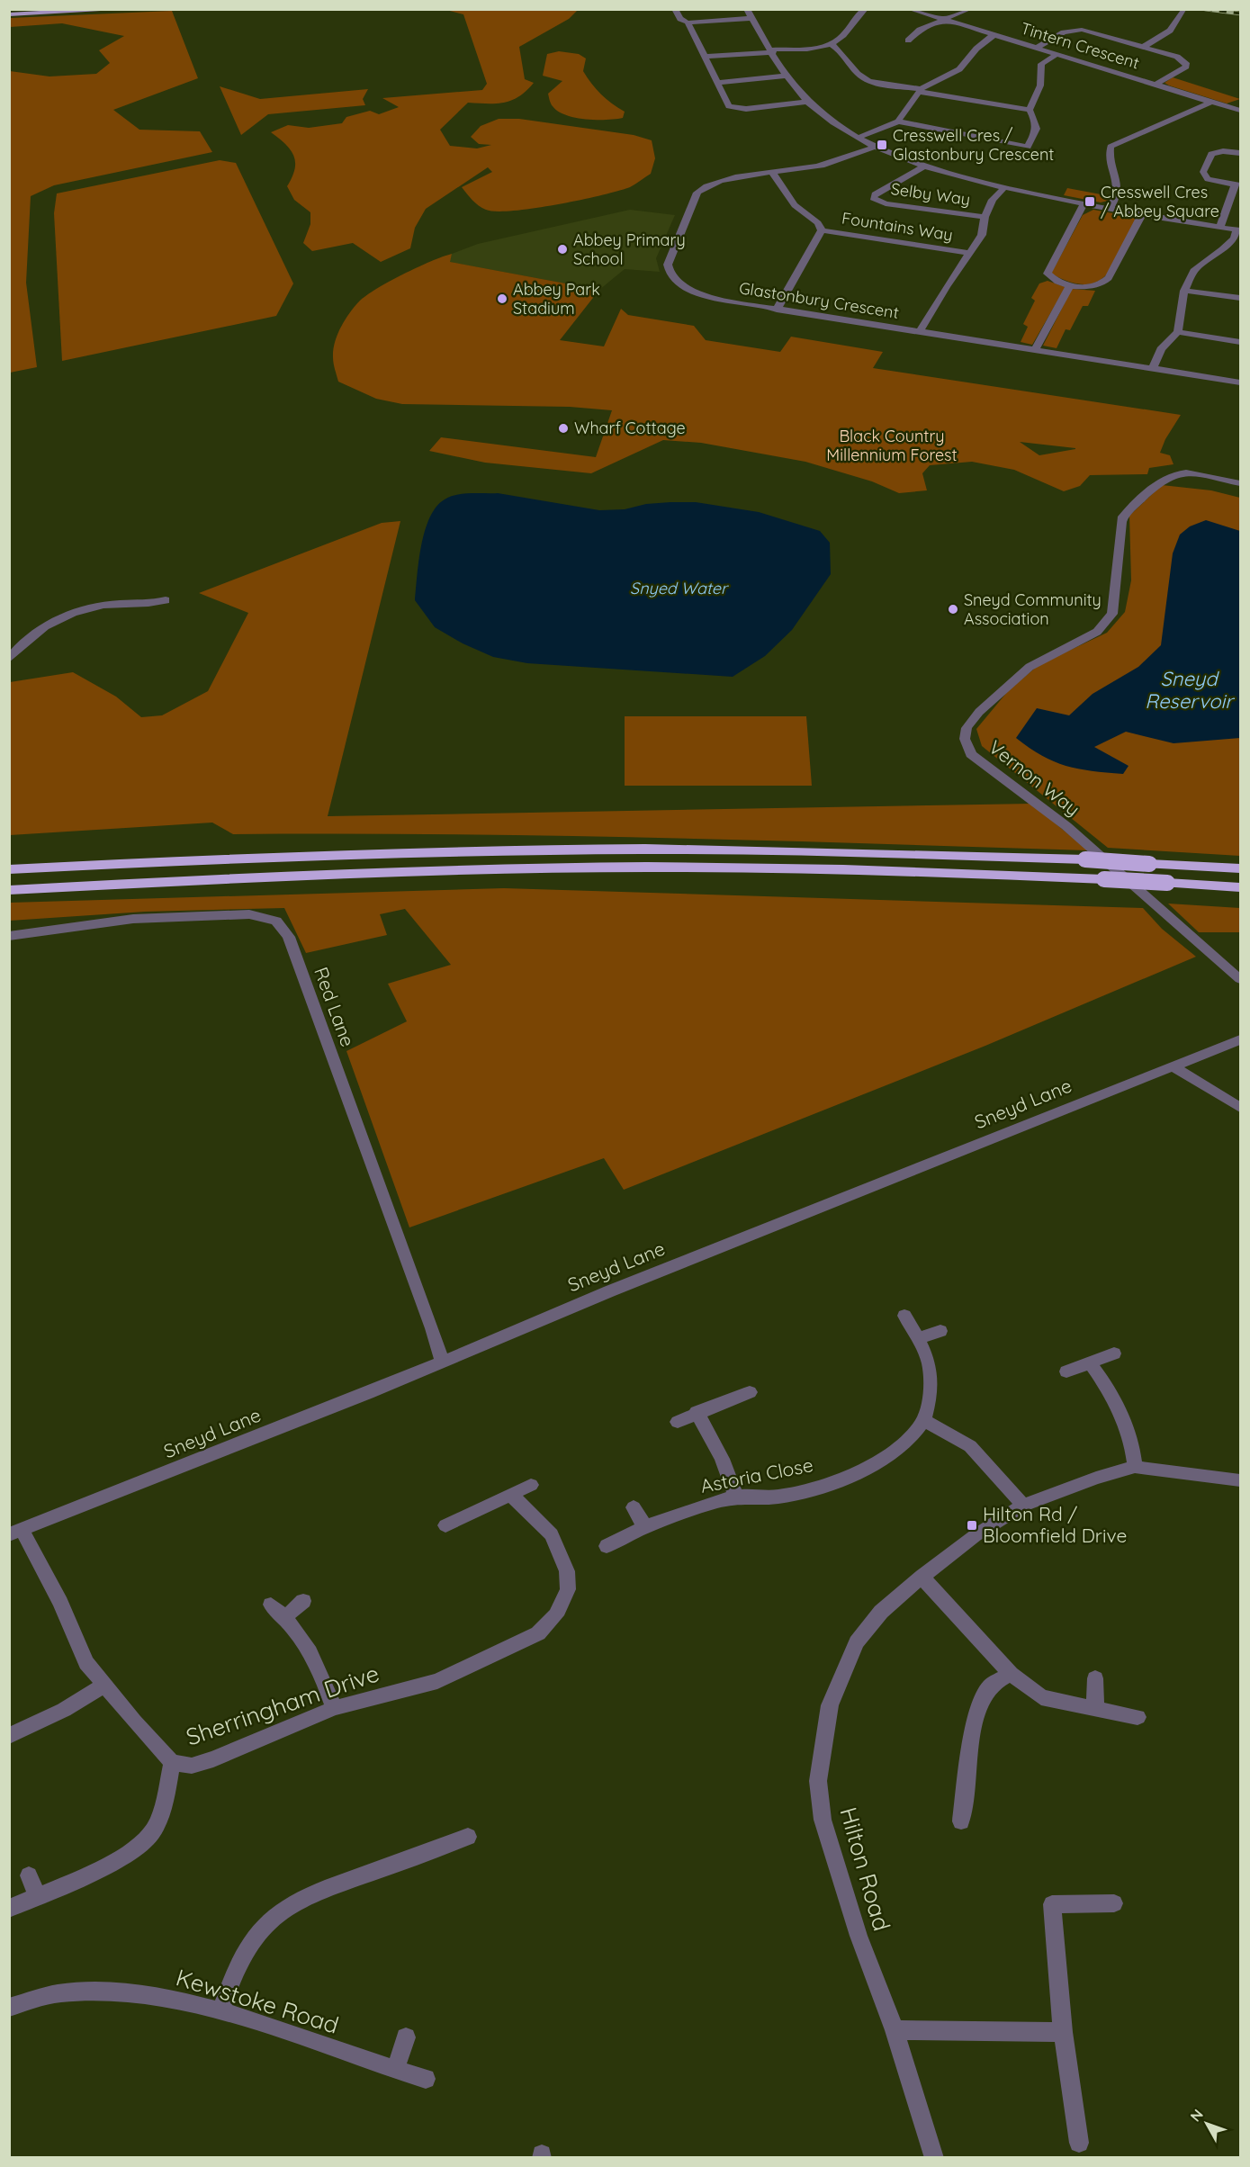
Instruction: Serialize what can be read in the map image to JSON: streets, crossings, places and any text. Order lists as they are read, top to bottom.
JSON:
{
  "streets": {
    "street": [
      "Tintern Crescent",
      "Selby Way",
      "Fountains Way",
      "Glastonbury Crescent",
      "Vernon Way",
      "Red Lane",
      "Sneyd Lane",
      "Astoria Close",
      "Sherringham Drive",
      "Hilton Road",
      "Kewstoke Road"
    ]
  },
  "crossings": [
    ["Fountains Way", "Glastonbury Crescent"],
    ["Red Lane", "Sneyd Lane"],
    ["Sneyd Lane", "Sherringham Drive"]
  ],
  "water": ["Snyed Water", "Sneyd Reservoir"],
  "parks": ["Black Country Millennium Forest"],
  "places": {
    "transit": ["Cresswell Cres / Glastonbury Crescent", "Cresswell Cres / Abbey Square", "Hilton Rd / Bloomfield Drive"],
    "other": [
      "Abbey Primary School",
      "Abbey Park Stadium",
      "Wharf Cottage",
      "Sneyd Community Association"
    ]
  },
  "north": "top left"
}
